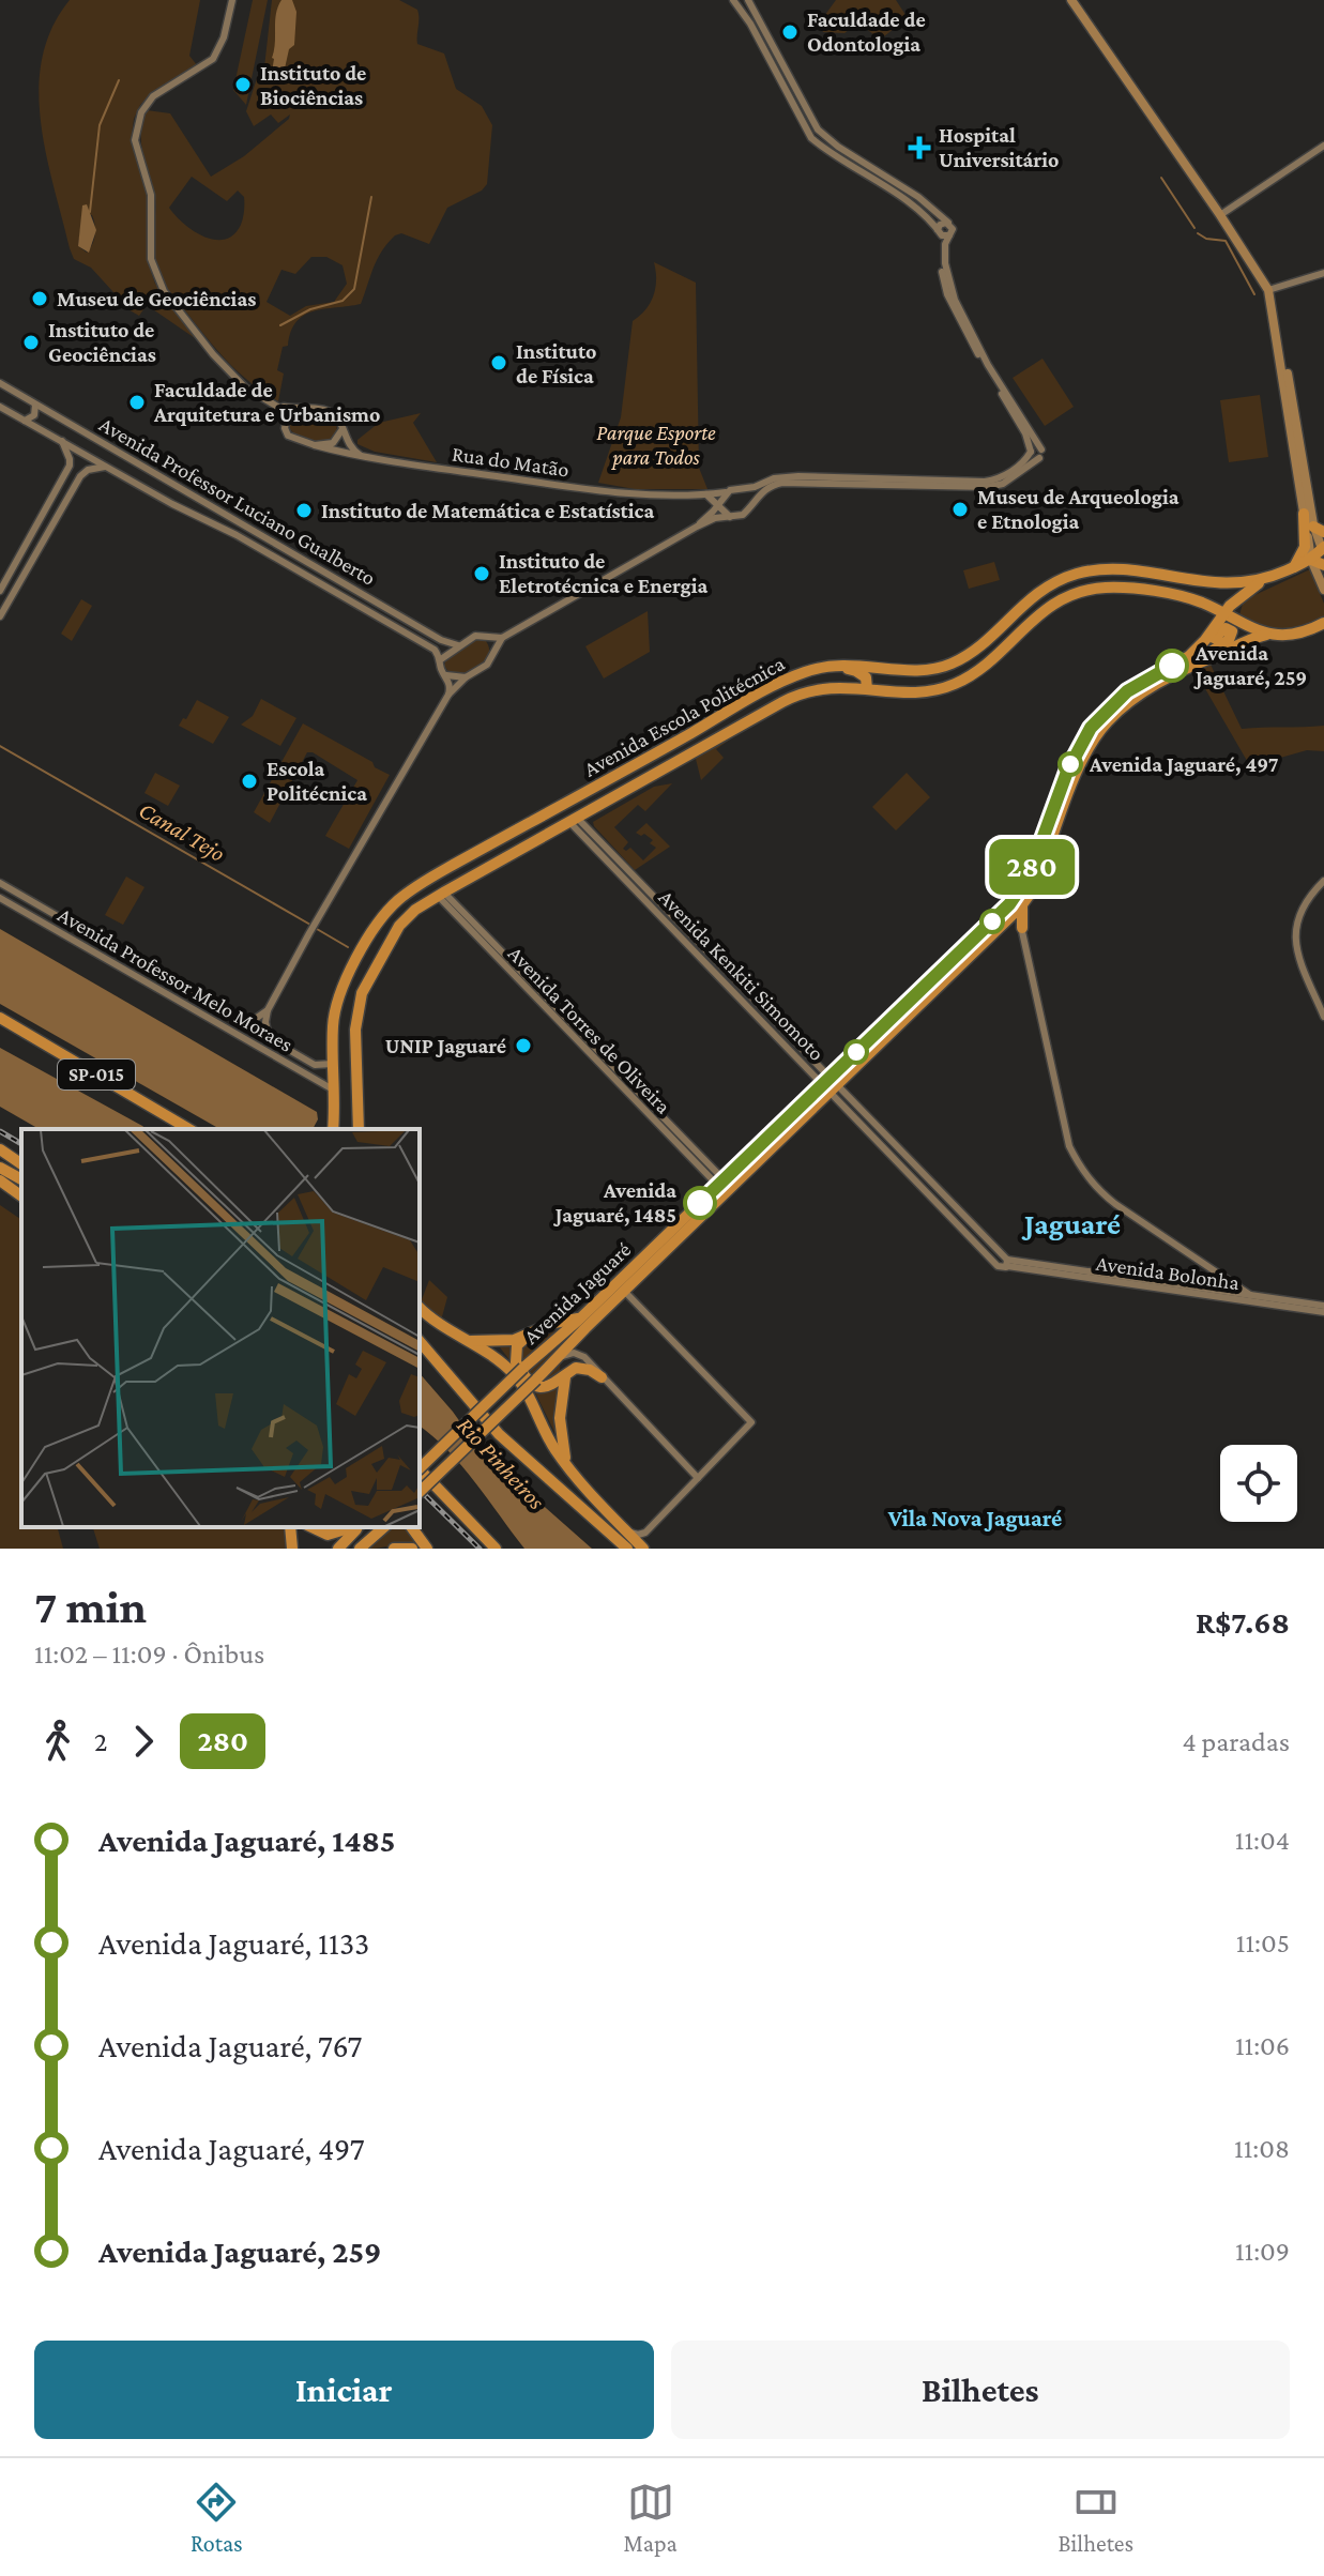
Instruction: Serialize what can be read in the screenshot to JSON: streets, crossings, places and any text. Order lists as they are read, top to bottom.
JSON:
{
  "streets": {
    "highway": ["Avenida Escola Politécnica", "SP-015", "Avenida Jaguaré"],
    "street": [
      "Rua do Matão",
      "Avenida Professor Luciano Gualberto",
      "Avenida Kenkiti Simomoto",
      "Avenida Professor Melo Moraes",
      "Avenida Torres de Oliveira",
      "Avenida Bolonha"
    ]
  },
  "crossings": [
    ["Avenida Escola Politécnica", "Avenida Kenkiti Simomoto"],
    ["Avenida Escola Politécnica", "Avenida Professor Melo Moraes"],
    ["Avenida Escola Politécnica", "Avenida Torres de Oliveira"],
    ["Avenida Escola Politécnica", "Avenida Jaguaré"],
    ["Avenida Kenkiti Simomoto", "Avenida Bolonha"],
    ["Avenida Kenkiti Simomoto", "Avenida Jaguaré"],
    ["Avenida Torres de Oliveira", "Avenida Jaguaré"]
  ],
  "districts": ["Jaguaré", "Vila Nova Jaguaré"],
  "water": ["Canal Tejo", "Rio Pinheiros"],
  "parks": ["Parque Esporte para Todos"],
  "places": {
    "other": [
      "Faculdade de Odontologia",
      "Instituto de Biociências",
      "Museu de Geociências",
      "Instituto de Geociências",
      "Instituto de Física",
      "Faculdade de Arquitetura e Urbanismo",
      "Museu de Arqueologia e Etnologia",
      "Instituto de Matemática e Estatística",
      "Instituto de Eletrotécnica e Energia",
      "Avenida Jaguaré, 259",
      "Avenida Jaguaré, 497",
      "Escola Politécnica",
      "UNIP Jaguaré",
      "Avenida Jaguaré, 1485"
    ],
    "health": ["Hospital Universitário"]
  },
  "lines": ["bus line 280"],
  "page": {
    "on_map": "280",
    "heading": ["7 min", "11:02 – 11:09 · Ônibus", "R$7.68"],
    "legs": ["2", "280", "4 paradas"],
    "list": [
      {
        "name": "Avenida Jaguaré, 1485",
        "value": "11:04"
      },
      {
        "name": "Avenida Jaguaré, 1133",
        "value": "11:05"
      },
      {
        "name": "Avenida Jaguaré, 767",
        "value": "11:06"
      },
      {
        "name": "Avenida Jaguaré, 497",
        "value": "11:08"
      },
      {
        "name": "Avenida Jaguaré, 259",
        "value": "11:09"
      }
    ],
    "buttons": ["Iniciar", "Bilhetes"],
    "tabs": ["Rotas", "Mapa", "Bilhetes"]
  }
}
